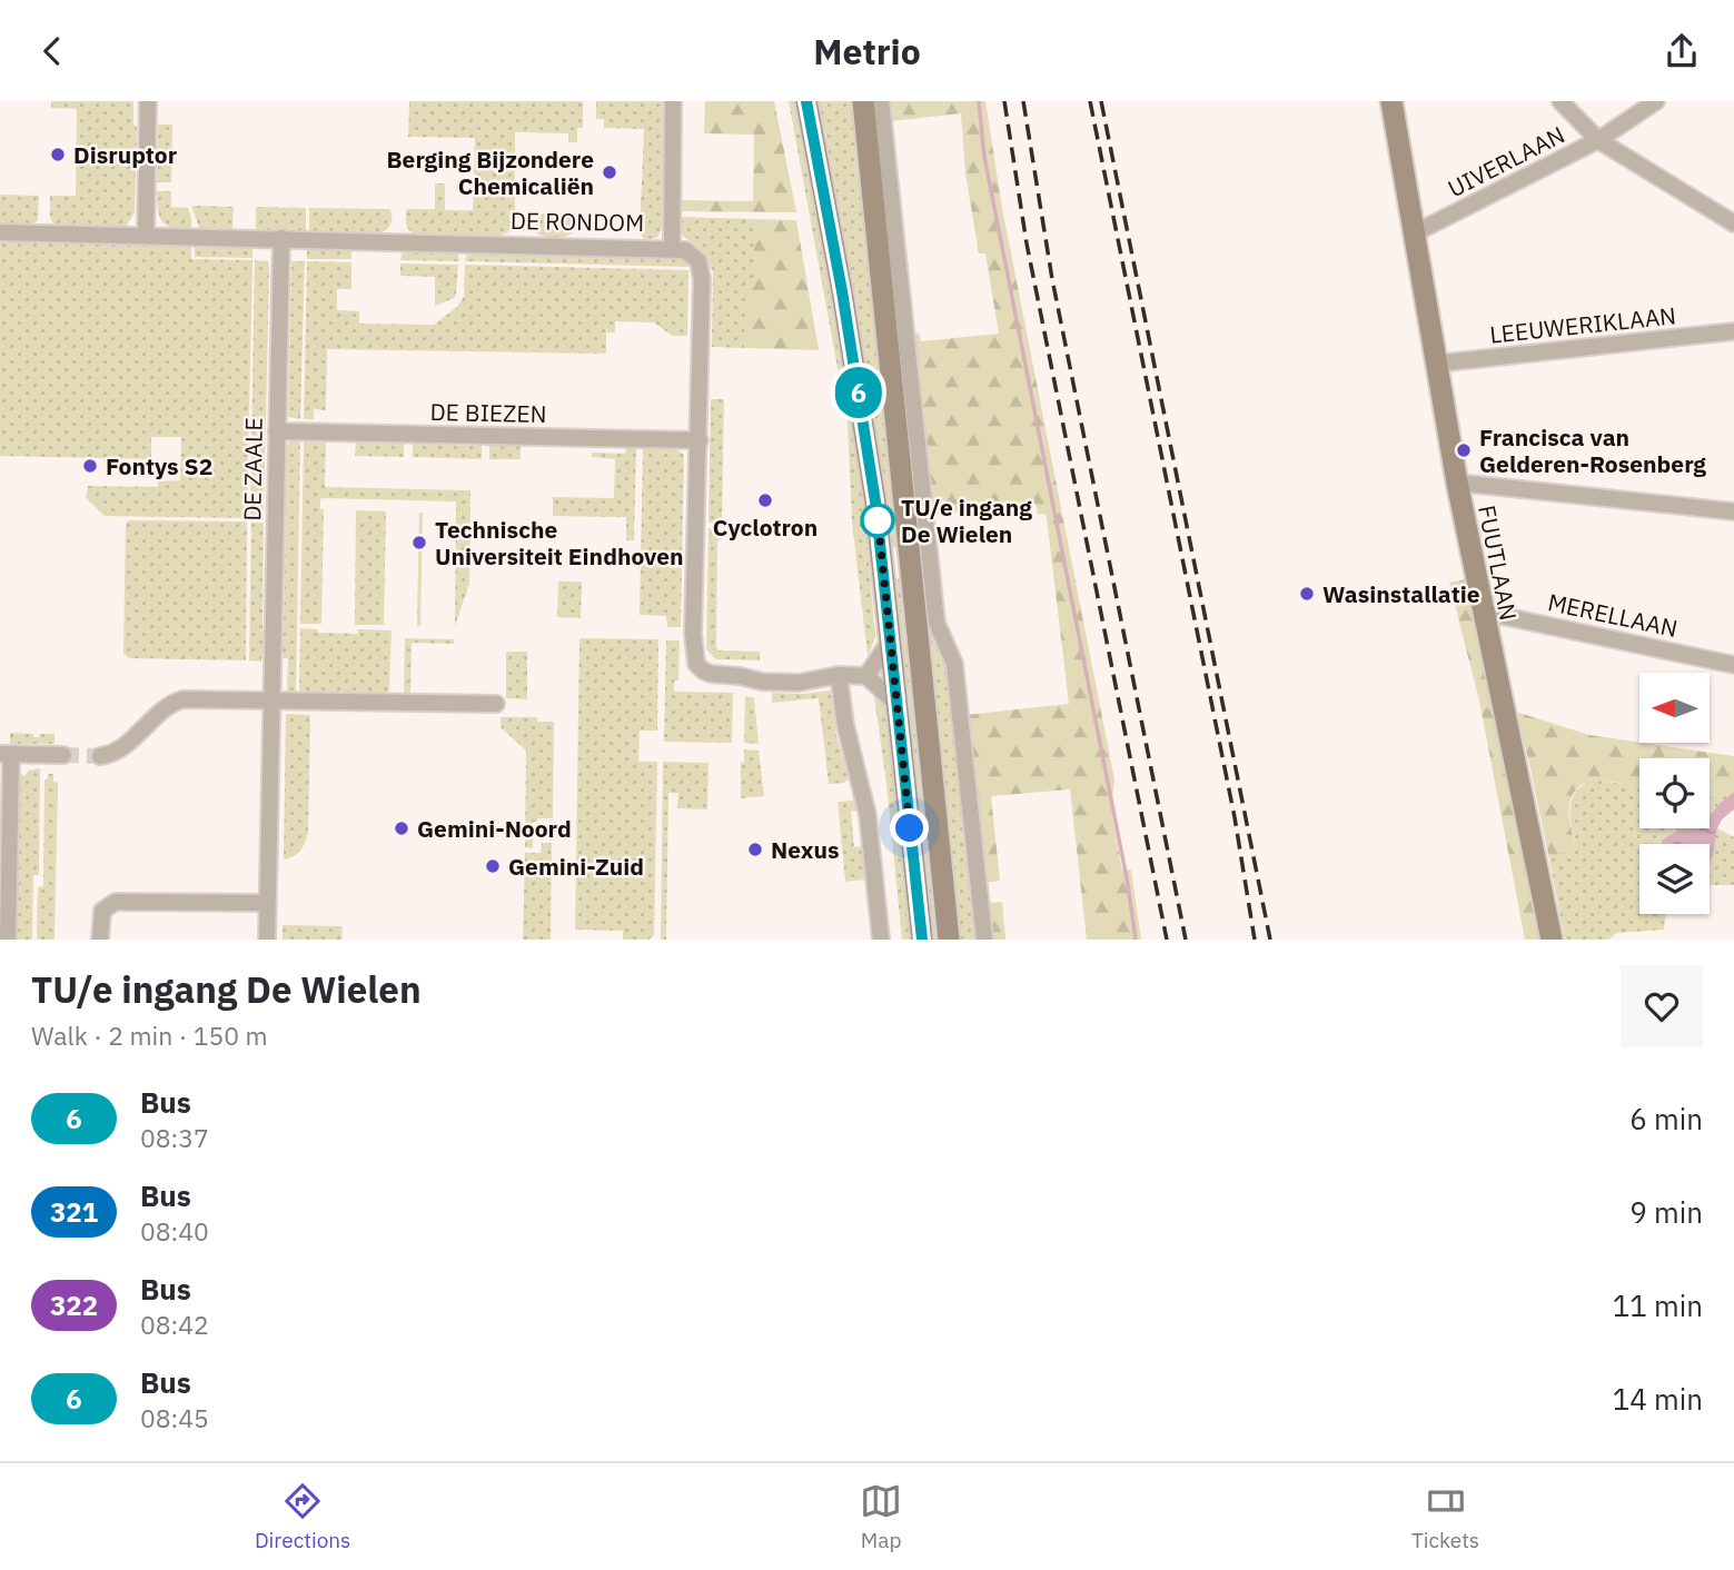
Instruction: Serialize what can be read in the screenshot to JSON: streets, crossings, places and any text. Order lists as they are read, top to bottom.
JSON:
{
  "streets": {
    "main road": ["FUUTLAAN"],
    "street": [
      "UIVERLAAN",
      "DE RONDOM",
      "LEEUWERIKLAAN",
      "DE BIEZEN",
      "DE ZAALE",
      "MERELLAAN"
    ]
  },
  "crossings": [
    ["UIVERLAAN", "FUUTLAAN"],
    ["DE RONDOM", "DE BIEZEN"],
    ["DE RONDOM", "DE ZAALE"],
    ["LEEUWERIKLAAN", "FUUTLAAN"],
    ["DE BIEZEN", "DE ZAALE"],
    ["FUUTLAAN", "MERELLAAN"]
  ],
  "places": [
    "Disruptor",
    "Berging Bijzondere Chemicaliën",
    "Francisca van Gelderen-Rosenberg",
    "Fontys S2",
    "Cyclotron",
    "TU/e ingang De Wielen",
    "Technische Universiteit Eindhoven",
    "Wasinstallatie",
    "Gemini-Noord",
    "Nexus",
    "Gemini-Zuid"
  ],
  "lines": ["bus line 6"],
  "north": "left",
  "page": {
    "header": "Metrio",
    "on_map": "6",
    "heading": ["TU/e ingang De Wielen", "Walk · 2 min · 150 m"],
    "list": [
      {
        "mark": "6",
        "name": "Bus",
        "note": "08:37",
        "value": "6 min"
      },
      {
        "mark": "321",
        "name": "Bus",
        "note": "08:40",
        "value": "9 min"
      },
      {
        "mark": "322",
        "name": "Bus",
        "note": "08:42",
        "value": "11 min"
      },
      {
        "mark": "6",
        "name": "Bus",
        "note": "08:45",
        "value": "14 min"
      }
    ],
    "tabs": ["Directions", "Map", "Tickets"]
  }
}
